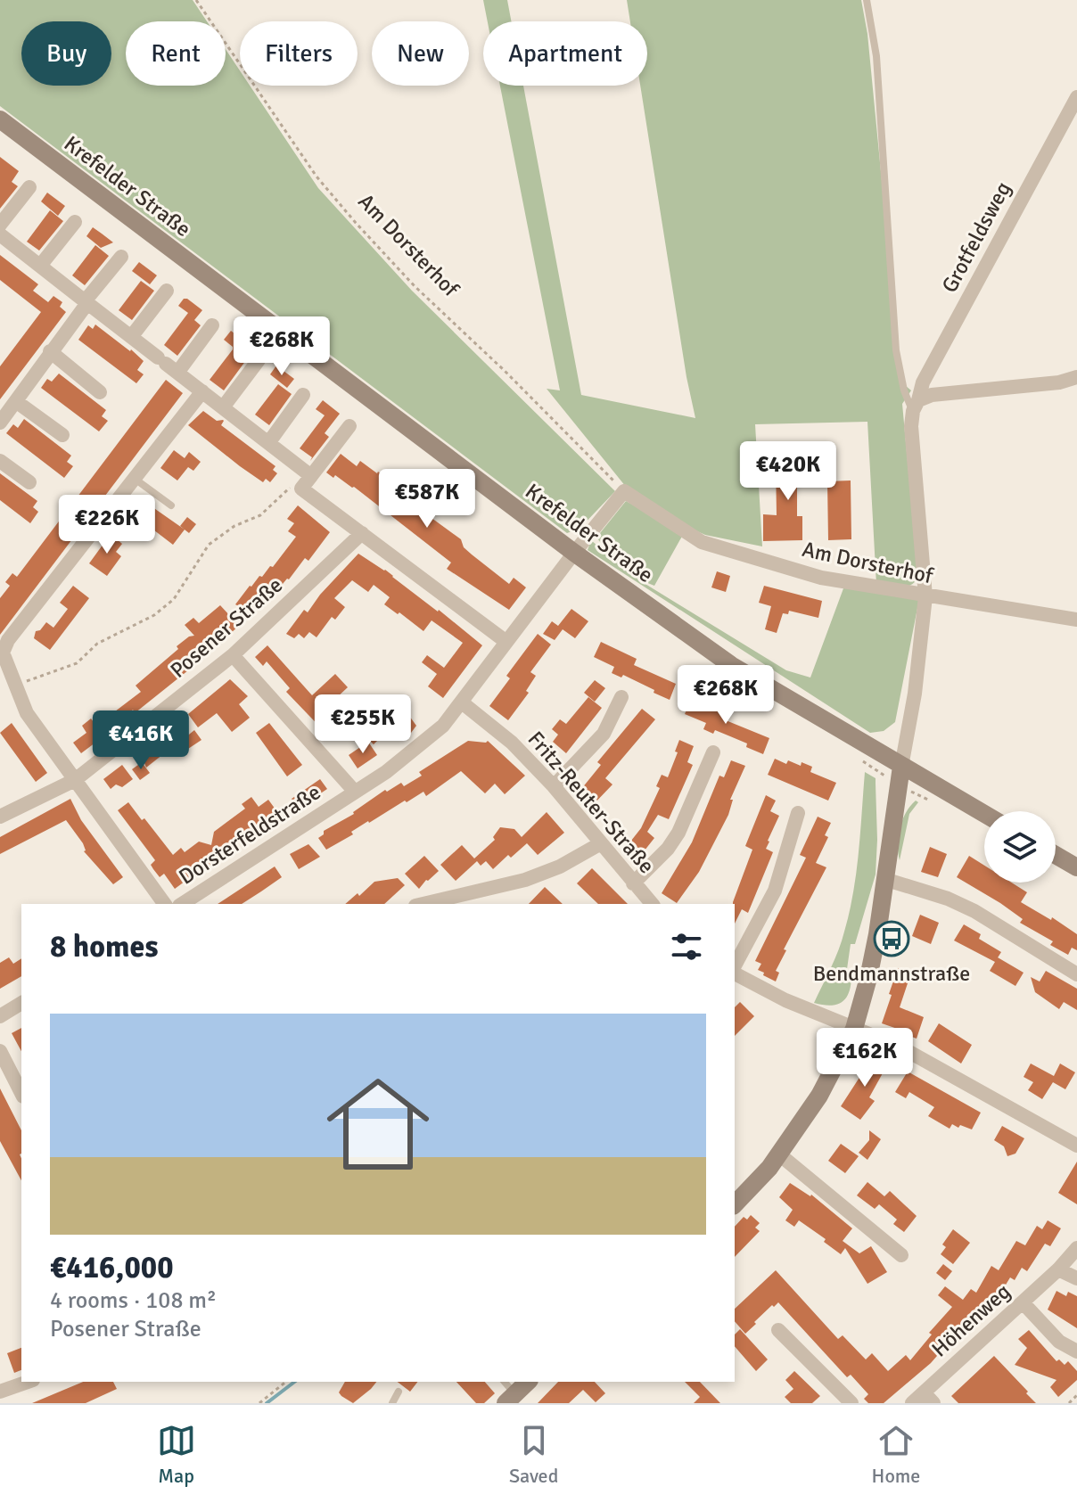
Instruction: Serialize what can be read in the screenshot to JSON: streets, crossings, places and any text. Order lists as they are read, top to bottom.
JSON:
{
  "streets": {
    "main road": ["Krefelder Straße"],
    "street": [
      "Grotfeldsweg",
      "Am Dorsterhof",
      "Posener Straße",
      "Fritz-Reuter-Straße",
      "Dorsterfeldstraße",
      "Höhenweg"
    ]
  },
  "crossings": [
    ["Krefelder Straße", "Dorsterfeldstraße"],
    ["Fritz-Reuter-Straße", "Dorsterfeldstraße"]
  ],
  "places": {
    "bus stop": ["Bendmannstraße"]
  },
  "page": {
    "chip": [
      "Buy",
      "Rent",
      "Filters",
      "New",
      "Apartment"
    ],
    "price": [
      "€268K",
      "€420K",
      "€587K",
      "€226K",
      "€268K",
      "€255K",
      "€416K",
      "€162K"
    ],
    "heading": "8 homes",
    "list": [
      {
        "name": "€416,000",
        "note": "4 rooms · 108 m² · Posener Straße"
      }
    ],
    "tabs": ["Map", "Saved", "Home"]
  }
}
